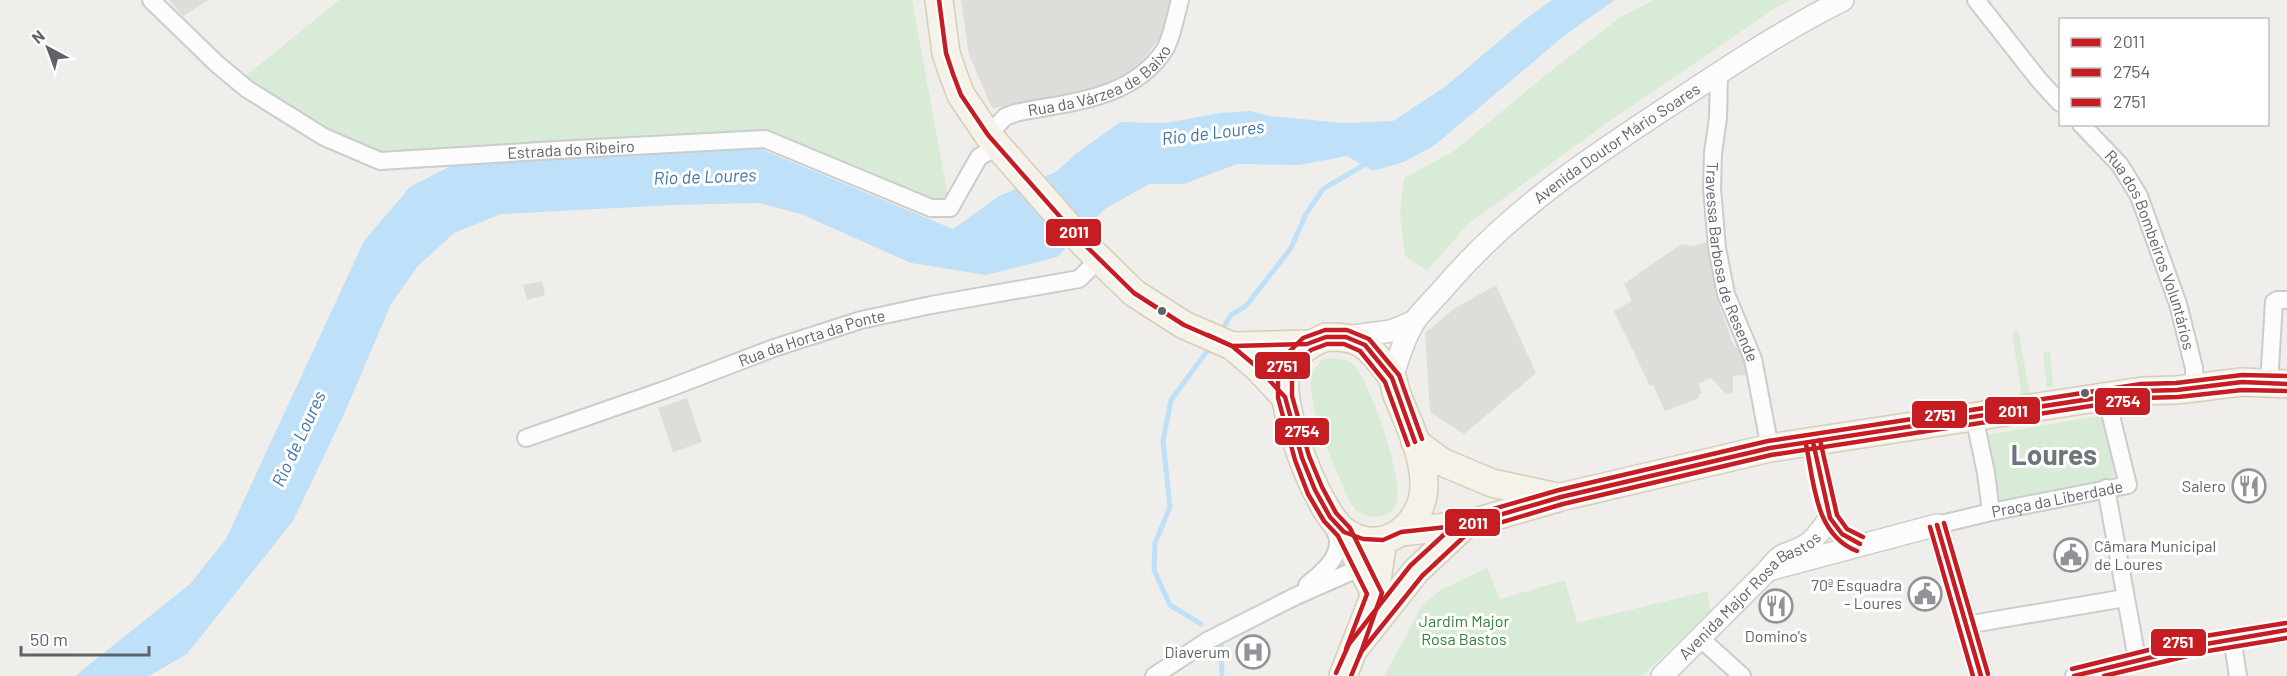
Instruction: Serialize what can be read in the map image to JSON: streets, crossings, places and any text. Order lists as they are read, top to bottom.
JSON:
{
  "streets": {
    "street": [
      "Rua da Várzea de Baixo",
      "Avenida Doutor Mário Soares",
      "Estrada do Ribeiro",
      "Rua dos Bombeiros Voluntários",
      "Travessa Barbosa de Resende",
      "Rua da Horta da Ponte",
      "Praça da Liberdade",
      "Avenida Major Rosa Bastos"
    ]
  },
  "crossings": [
    ["Rua da Várzea de Baixo", "Estrada do Ribeiro"],
    ["Avenida Doutor Mário Soares", "Travessa Barbosa de Resende"]
  ],
  "districts": ["Loures"],
  "water": ["Rio de Loures"],
  "parks": ["Jardim Major Rosa Bastos"],
  "places": {
    "restaurant": ["Salero", "Domino's"],
    "public building": ["Câmara Municipal de Loures", "70ª Esquadra - Loures"],
    "hospital": ["Diaverum"]
  },
  "lines": ["transit line 2011", "transit line 2751", "transit line 2754"],
  "legend": ["2011", "2754", "2751"],
  "scale_bar": "50 m",
  "north": "top left"
}
